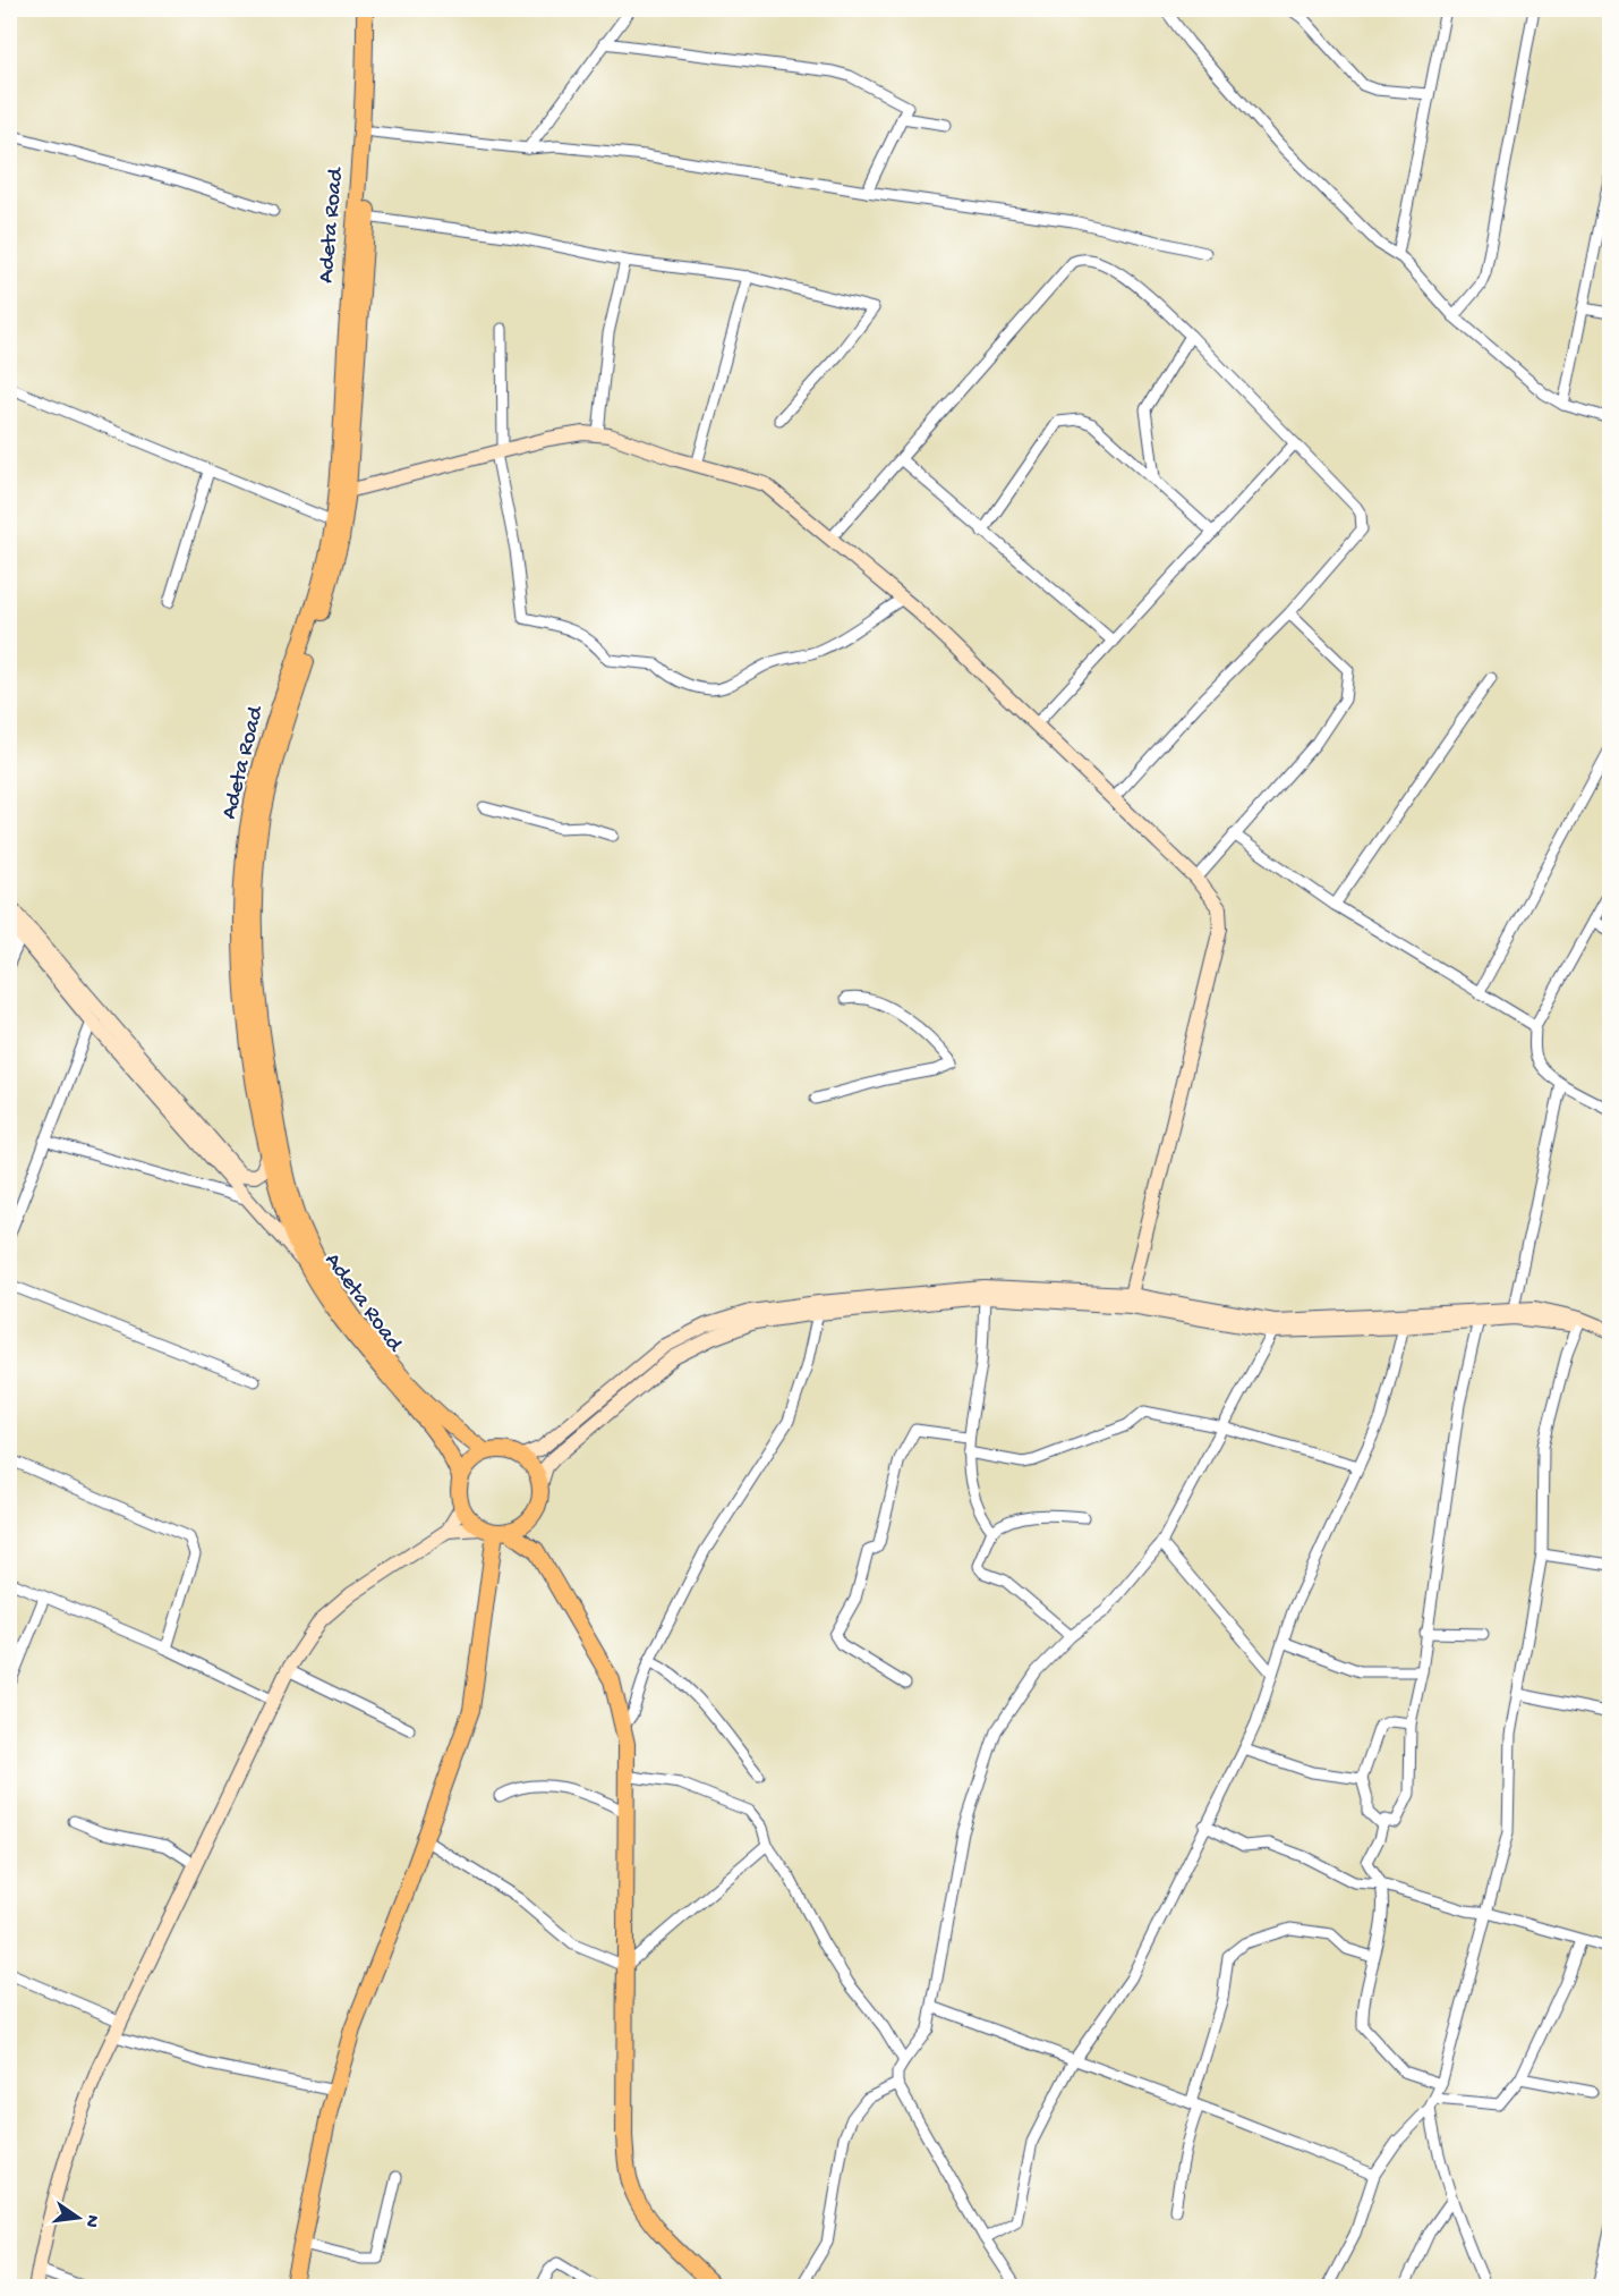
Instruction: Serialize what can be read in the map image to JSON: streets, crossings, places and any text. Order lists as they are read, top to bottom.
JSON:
{
  "streets": {
    "main road": ["Adeta Road"]
  },
  "north": "right"
}
